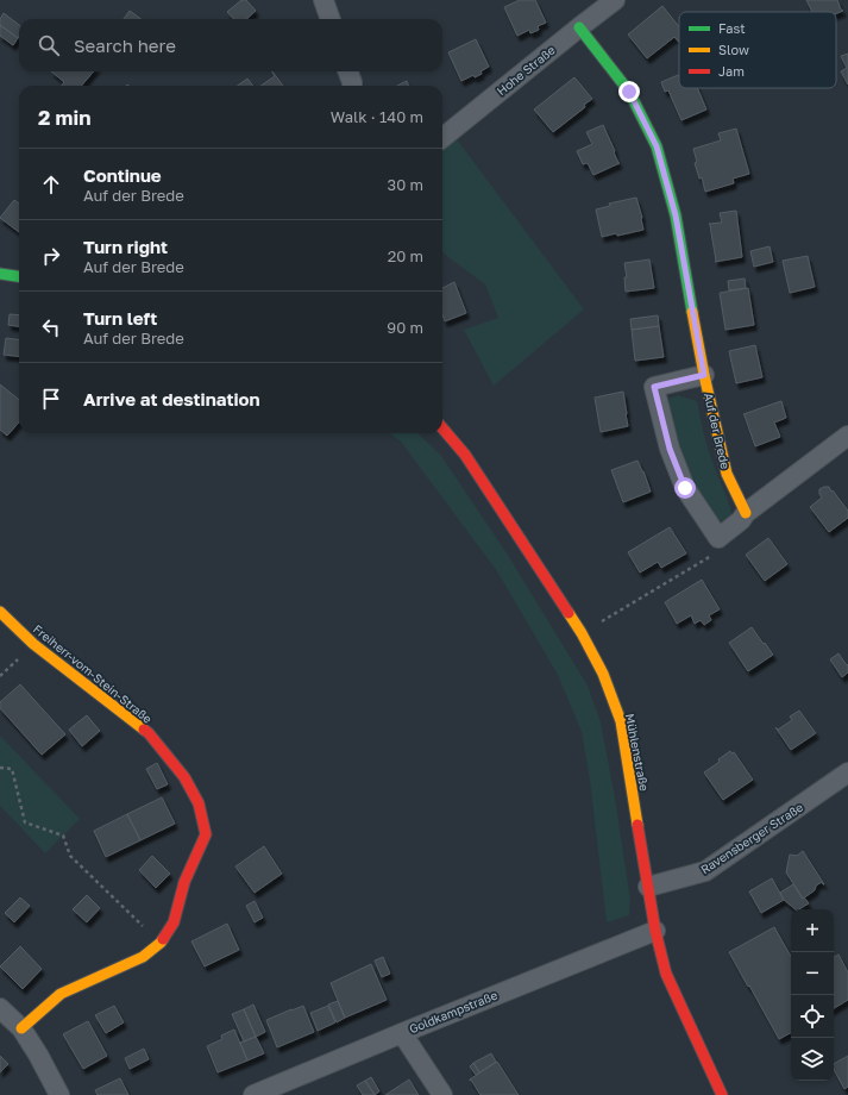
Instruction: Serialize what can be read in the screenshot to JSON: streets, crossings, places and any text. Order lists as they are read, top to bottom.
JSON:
{
  "streets": {
    "street": [
      "Hohe Straße",
      "Auf der Brede",
      "Freiherr-vom-Stein-Straße",
      "Mühlenstraße",
      "Ravensberger Straße",
      "Goldkampstraße"
    ]
  },
  "crossings": [
    ["Hohe Straße", "Auf der Brede"],
    ["Mühlenstraße", "Ravensberger Straße"],
    ["Mühlenstraße", "Goldkampstraße"]
  ],
  "legend": ["Fast", "Slow", "Jam"],
  "page": {
    "search": "Search here",
    "heading": ["2 min", "Walk · 140 m"],
    "list": [
      ["Continue", "Auf der Brede", "30 m"],
      ["Turn right", "Auf der Brede", "20 m"],
      ["Turn left", "Auf der Brede", "90 m"],
      "Arrive at destination"
    ],
    "map_buttons": ["+", "−"]
  }
}
